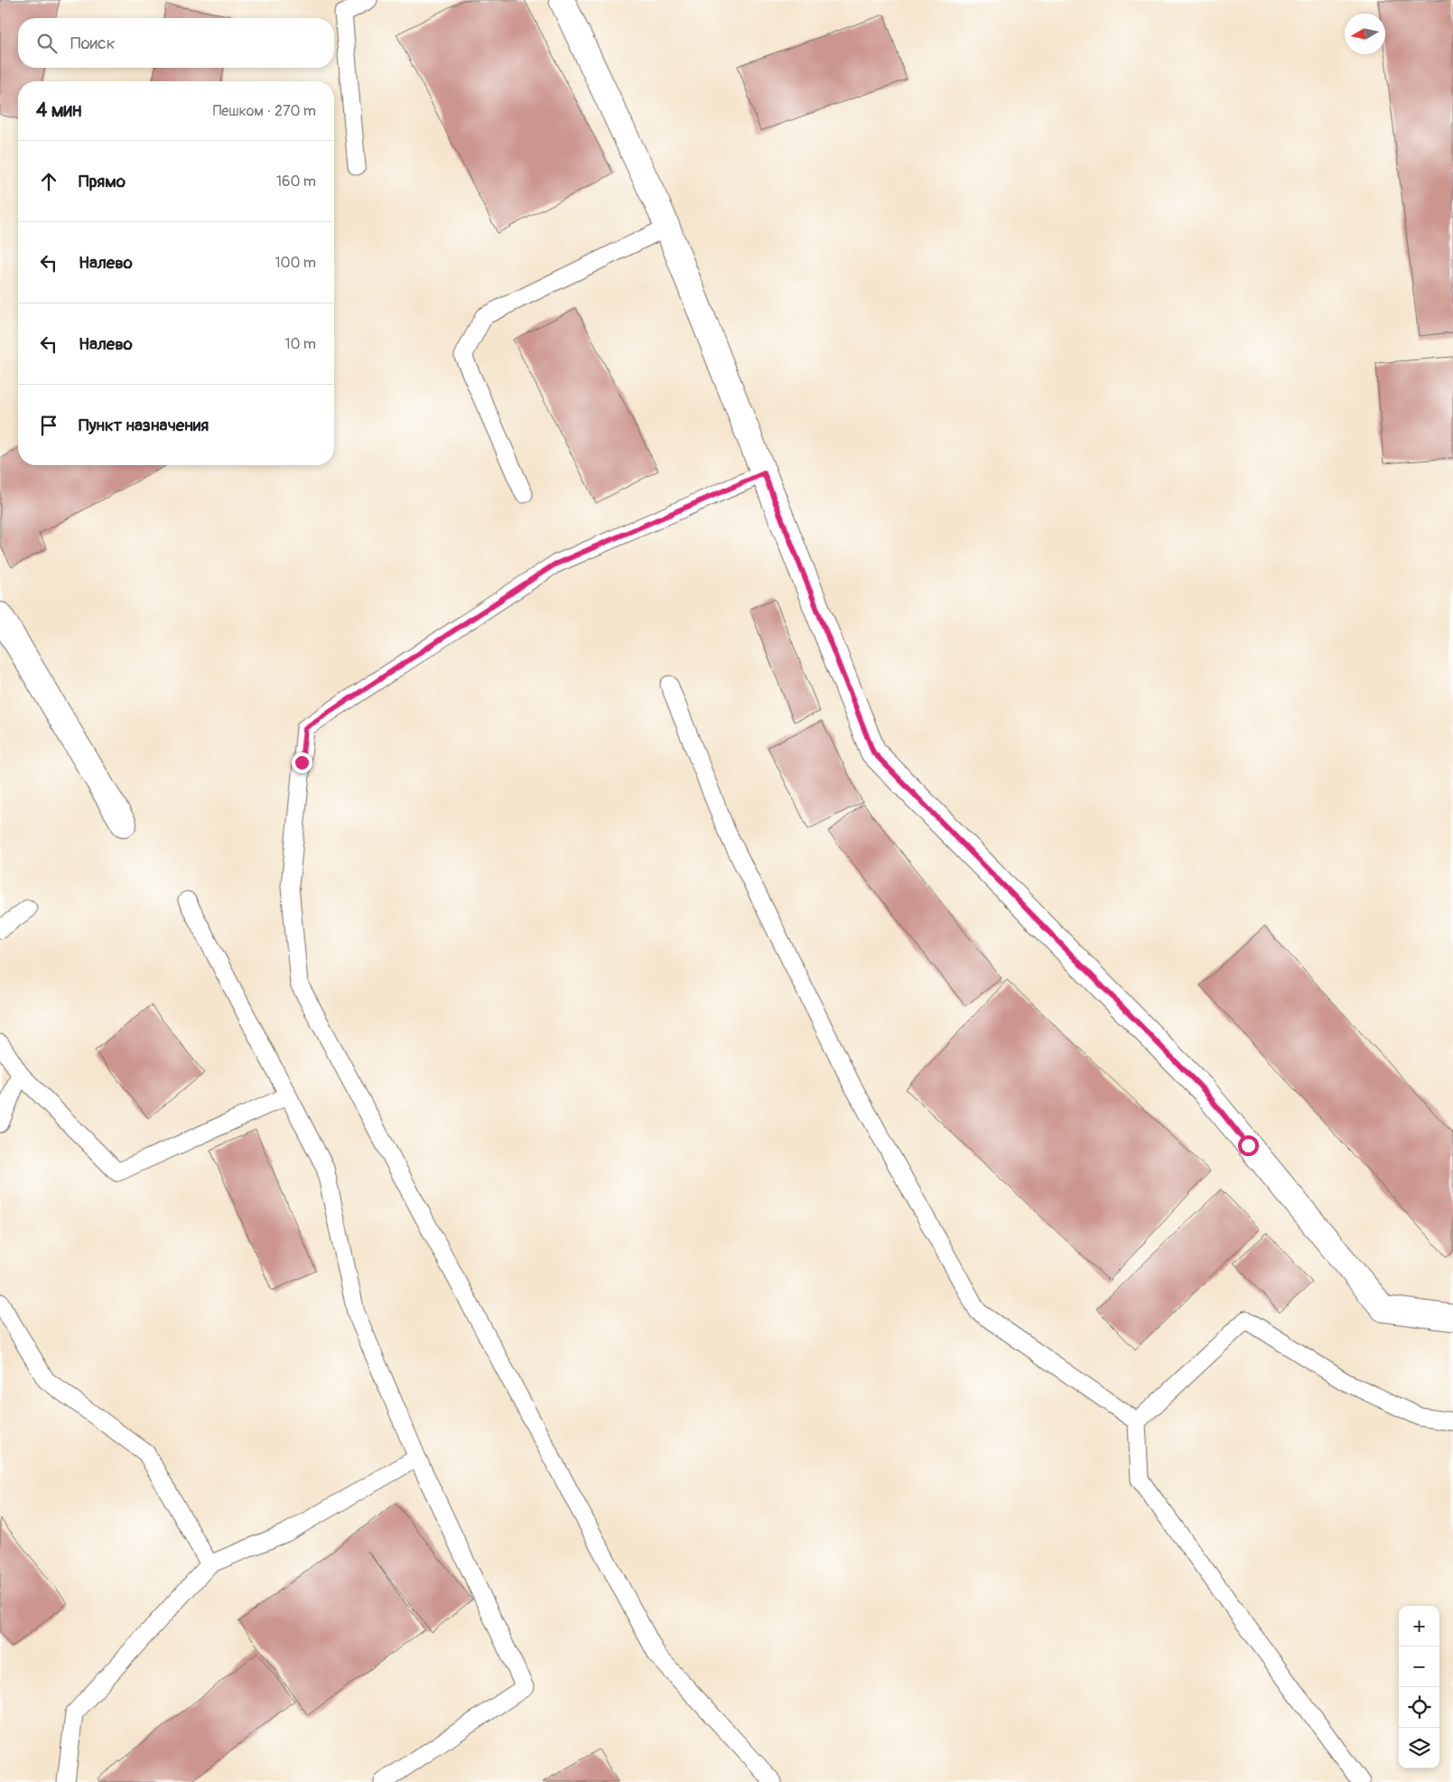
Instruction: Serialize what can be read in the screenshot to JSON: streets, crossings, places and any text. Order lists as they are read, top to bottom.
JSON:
{
  "north": "left",
  "page": {
    "search": "Поиск",
    "heading": ["4 мин", "Пешком · 270 m"],
    "list": [
      ["Прямо", "160 m"],
      ["Налево", "100 m"],
      ["Налево", "10 m"],
      "Пункт назначения"
    ],
    "map_buttons": ["+", "−"]
  }
}
